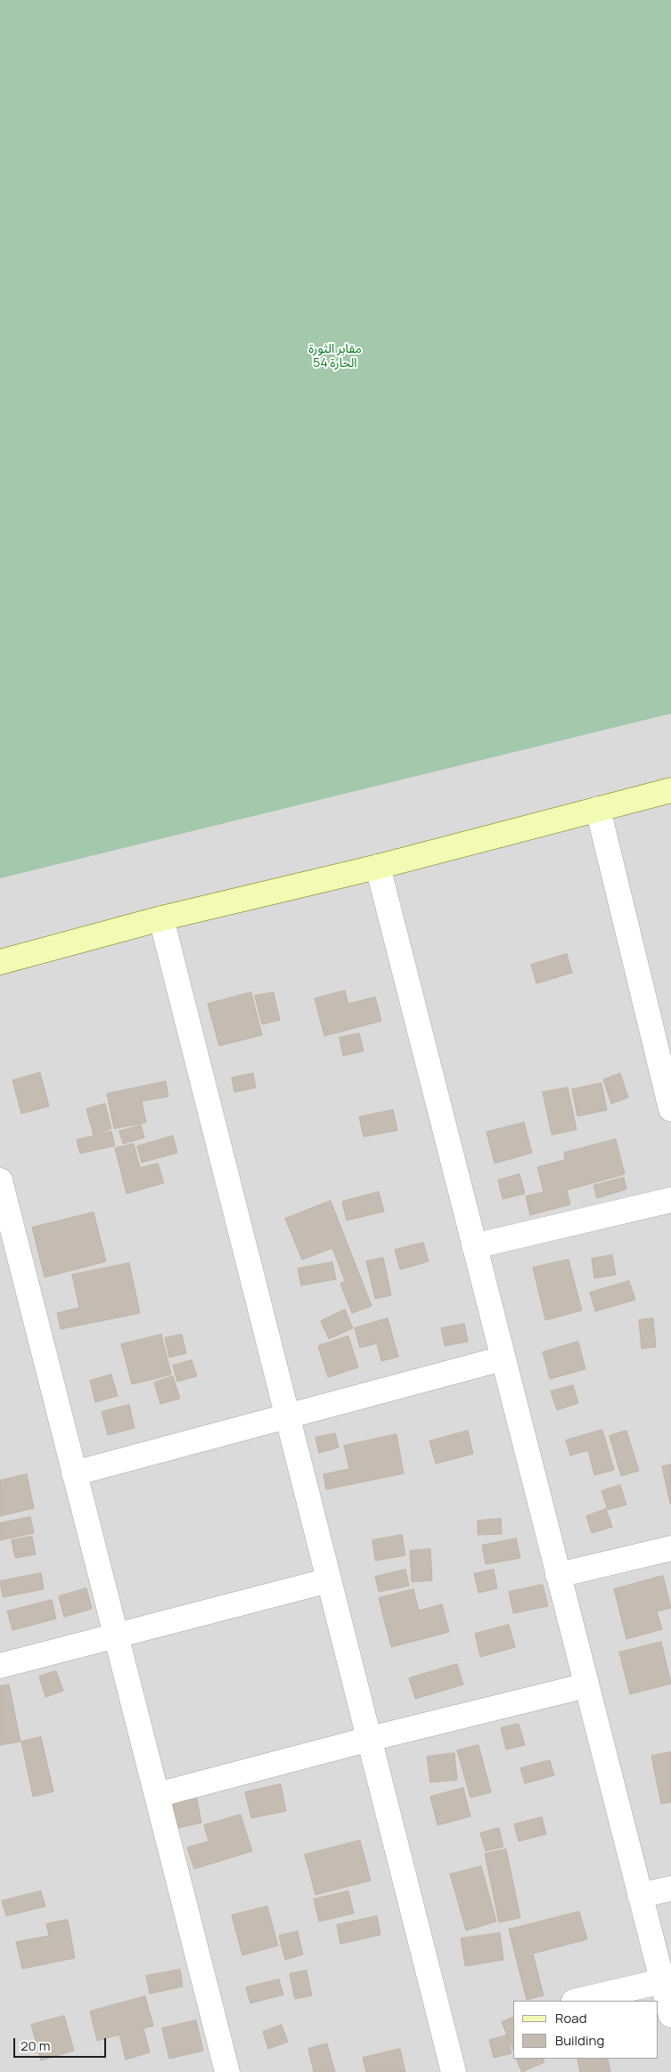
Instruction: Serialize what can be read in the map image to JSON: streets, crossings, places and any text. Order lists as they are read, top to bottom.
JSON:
{
  "parks": ["مقابر الثورة الحارة 54"],
  "legend": ["Road", "Building"],
  "scale_bar": "20 m"
}
